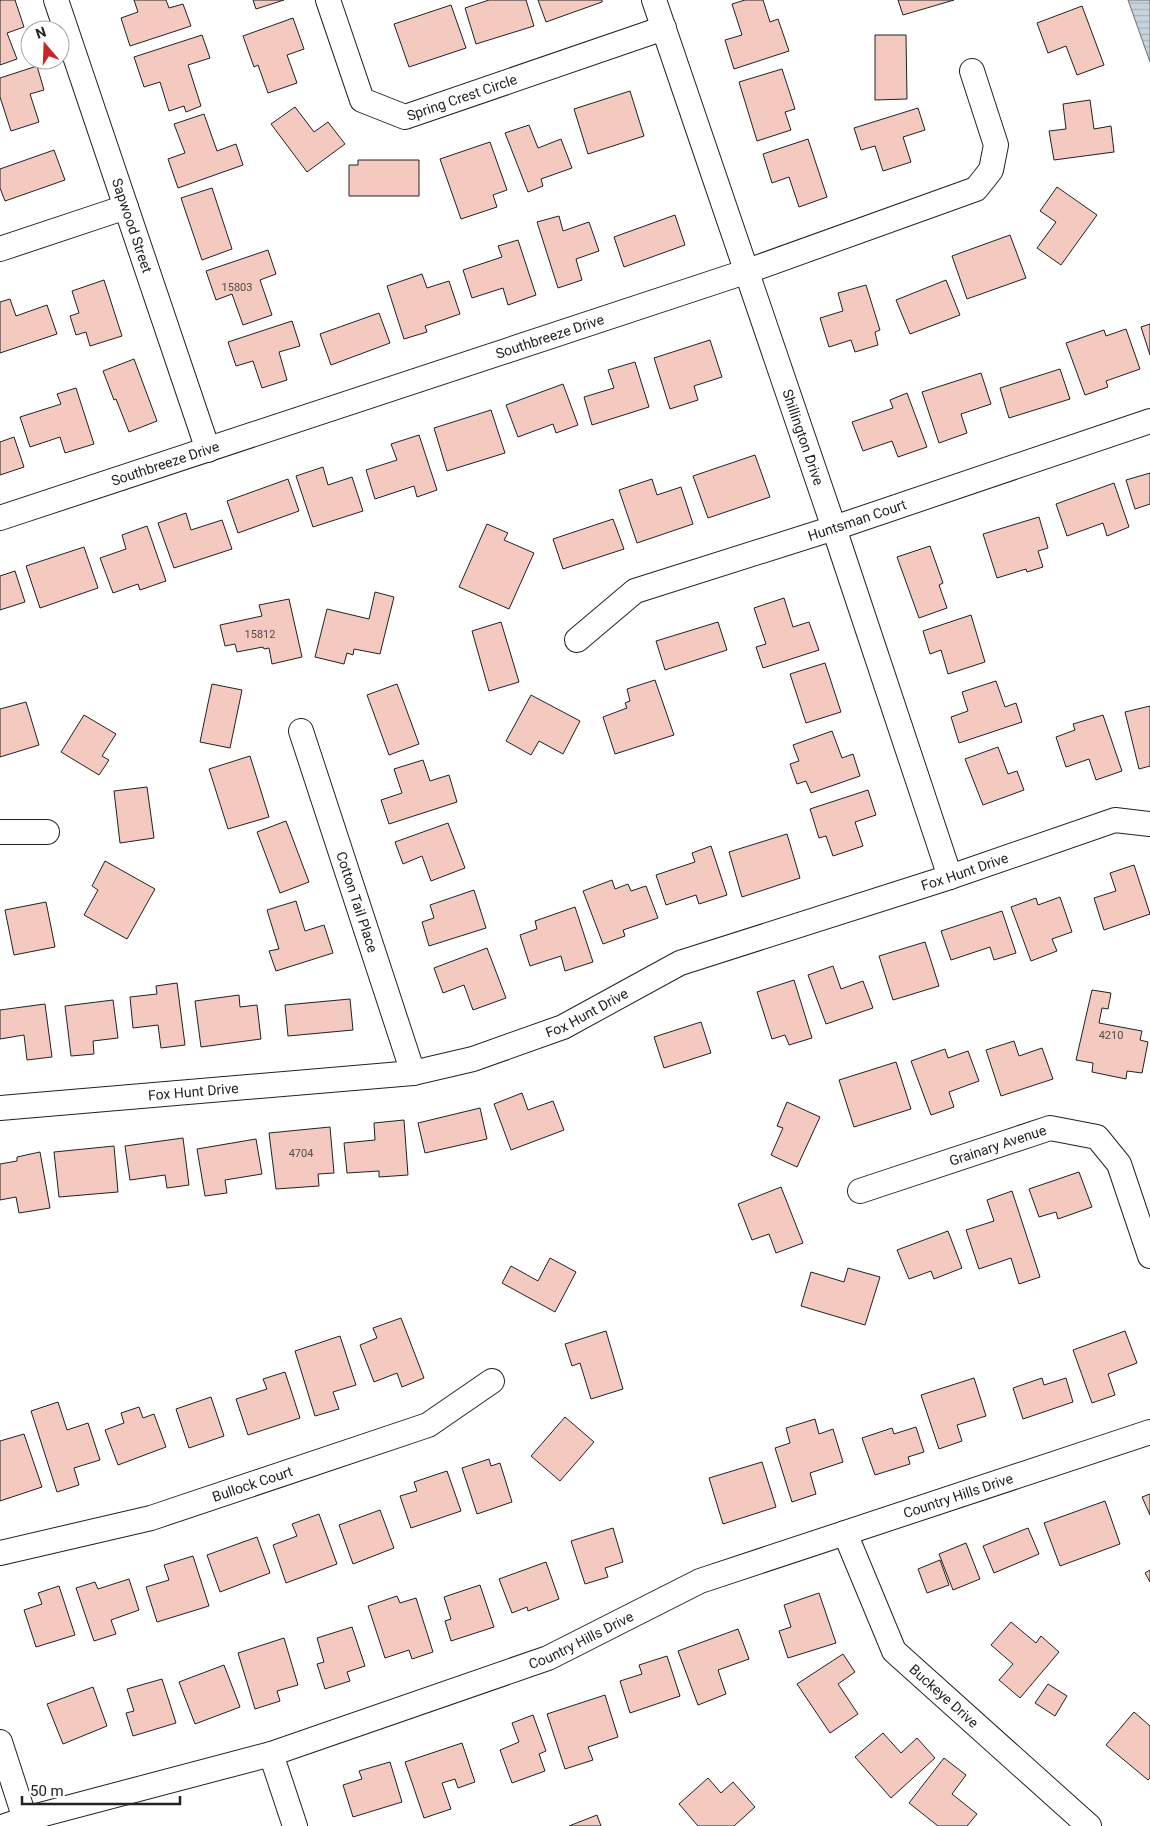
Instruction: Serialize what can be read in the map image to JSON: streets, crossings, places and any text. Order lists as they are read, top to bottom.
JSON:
{
  "streets": {
    "street": [
      "Spring Crest Circle",
      "Sapwood Street",
      "Southbreeze Drive",
      "Shillington Drive",
      "Huntsman Court",
      "Fox Hunt Drive",
      "Cotton Tail Place",
      "Grainary Avenue",
      "Bullock Court",
      "Country Hills Drive",
      "Buckeye Drive"
    ]
  },
  "crossings": [
    ["Spring Crest Circle", "Shillington Drive"],
    ["Sapwood Street", "Southbreeze Drive"],
    ["Southbreeze Drive", "Shillington Drive"],
    ["Shillington Drive", "Huntsman Court"],
    ["Shillington Drive", "Fox Hunt Drive"],
    ["Fox Hunt Drive", "Cotton Tail Place"],
    ["Country Hills Drive", "Buckeye Drive"]
  ],
  "house_numbers": [
    "15803",
    "15812",
    "4210",
    "4704"
  ],
  "scale_bar": "50 m",
  "north": "top"
}
